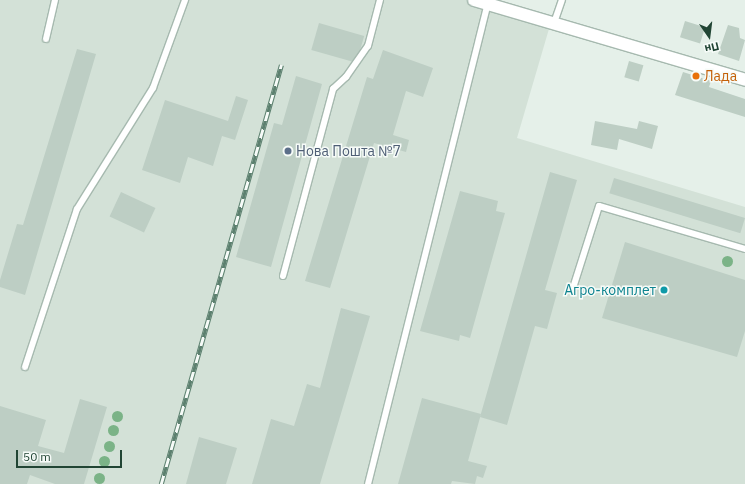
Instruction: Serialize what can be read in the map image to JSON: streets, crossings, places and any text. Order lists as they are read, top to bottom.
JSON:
{
  "places": ["Лада", "Нова Пошта №7", "Агро-комплет"],
  "scale_bar": "50 m",
  "north": "bottom"
}
